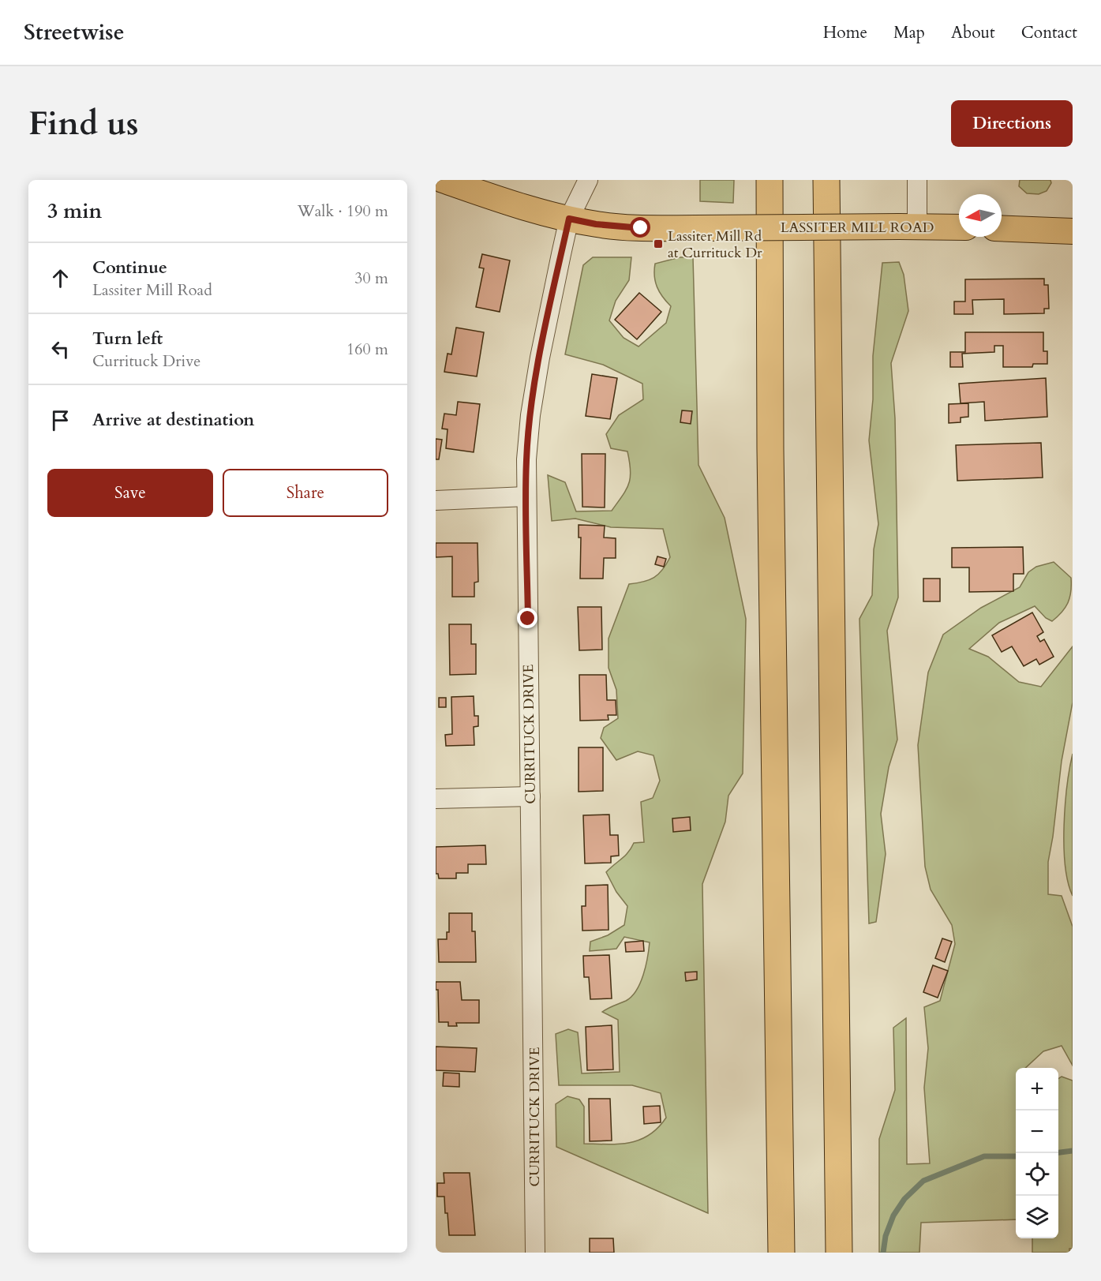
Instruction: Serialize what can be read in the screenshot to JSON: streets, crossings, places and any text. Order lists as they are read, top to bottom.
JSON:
{
  "streets": {
    "main road": ["LASSITER MILL ROAD"],
    "street": ["CURRITUCK DRIVE"]
  },
  "crossings": [
    ["LASSITER MILL ROAD", "CURRITUCK DRIVE"]
  ],
  "places": {
    "transit": ["Lassiter Mill Rd at Currituck Dr"]
  },
  "north": "left",
  "page": {
    "header": "Streetwise",
    "nav": [
      "Home",
      "Map",
      "About",
      "Contact"
    ],
    "buttons": [
      "Directions",
      ["Save", "Share"]
    ],
    "title": "Find us",
    "heading": ["3 min", "Walk · 190 m"],
    "list": [
      ["Continue", "Lassiter Mill Road", "30 m"],
      ["Turn left", "Currituck Drive", "160 m"],
      "Arrive at destination"
    ],
    "map_buttons": ["+", "−"]
  }
}
